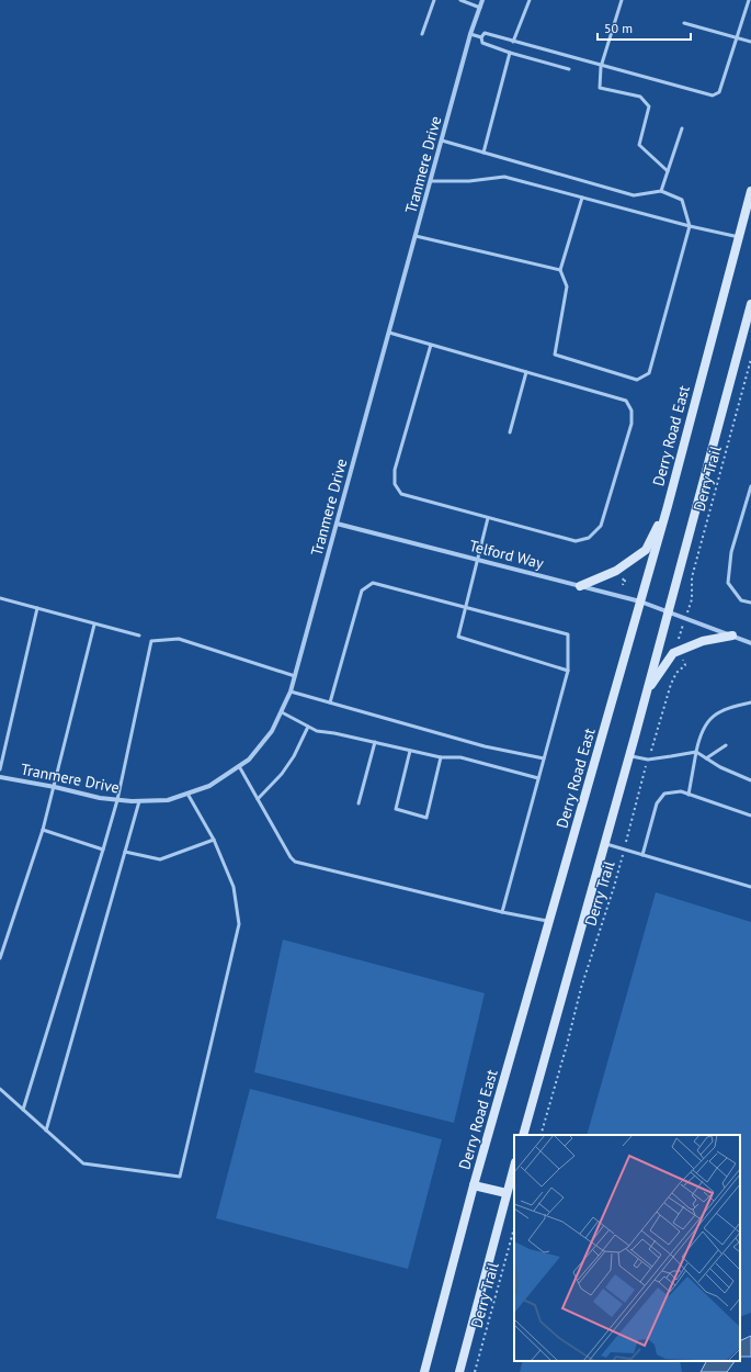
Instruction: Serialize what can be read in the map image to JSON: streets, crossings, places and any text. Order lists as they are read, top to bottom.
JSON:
{
  "streets": {
    "main road": ["Derry Road East"],
    "street": ["Tranmere Drive", "Telford Way"],
    "path": ["Derry Trail"]
  },
  "crossings": [
    ["Tranmere Drive", "Telford Way"],
    ["Derry Road East", "Telford Way"]
  ],
  "scale_bar": "50 m"
}
